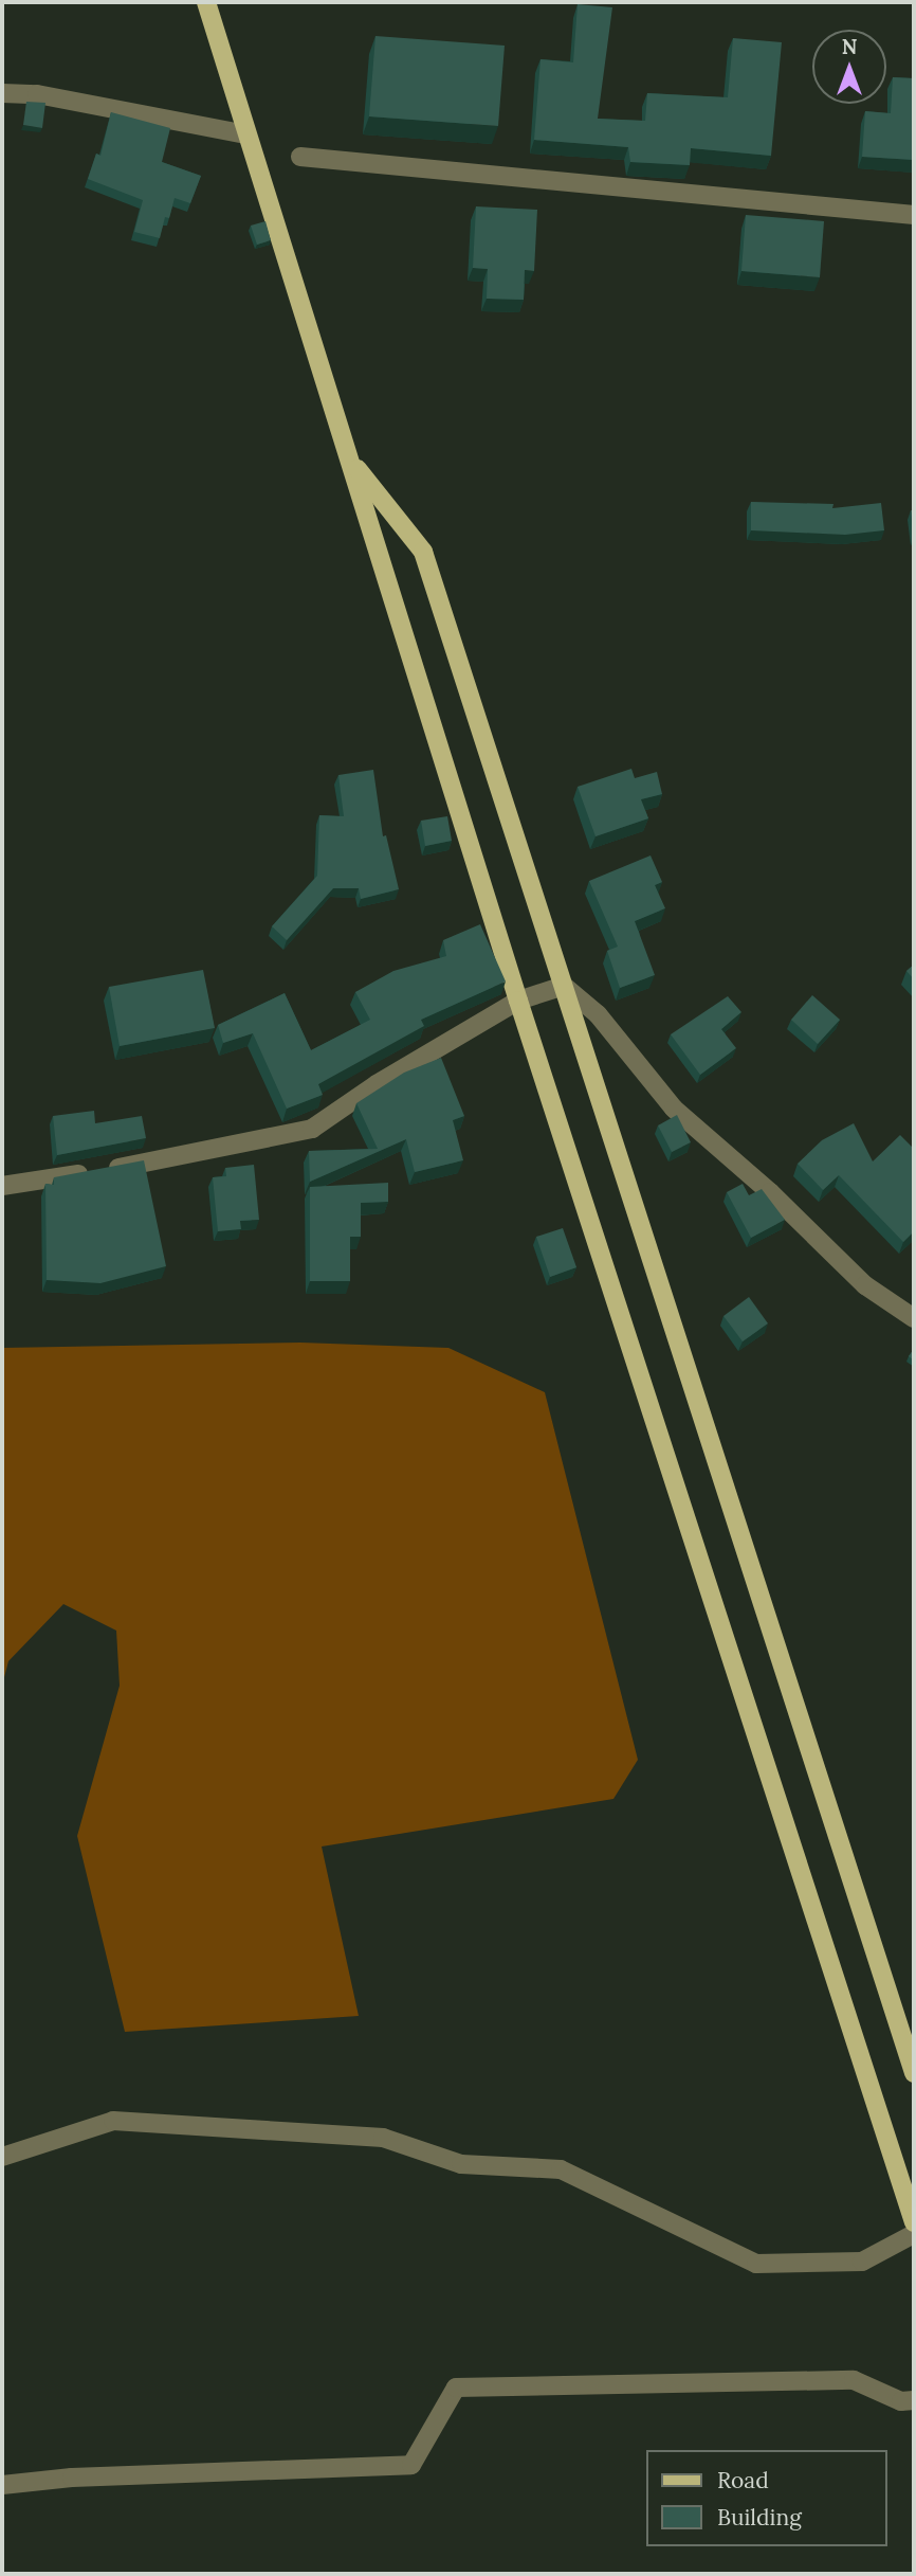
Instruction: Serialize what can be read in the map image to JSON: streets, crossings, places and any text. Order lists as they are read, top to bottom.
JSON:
{
  "legend": ["Road", "Building"],
  "north": "top"
}
